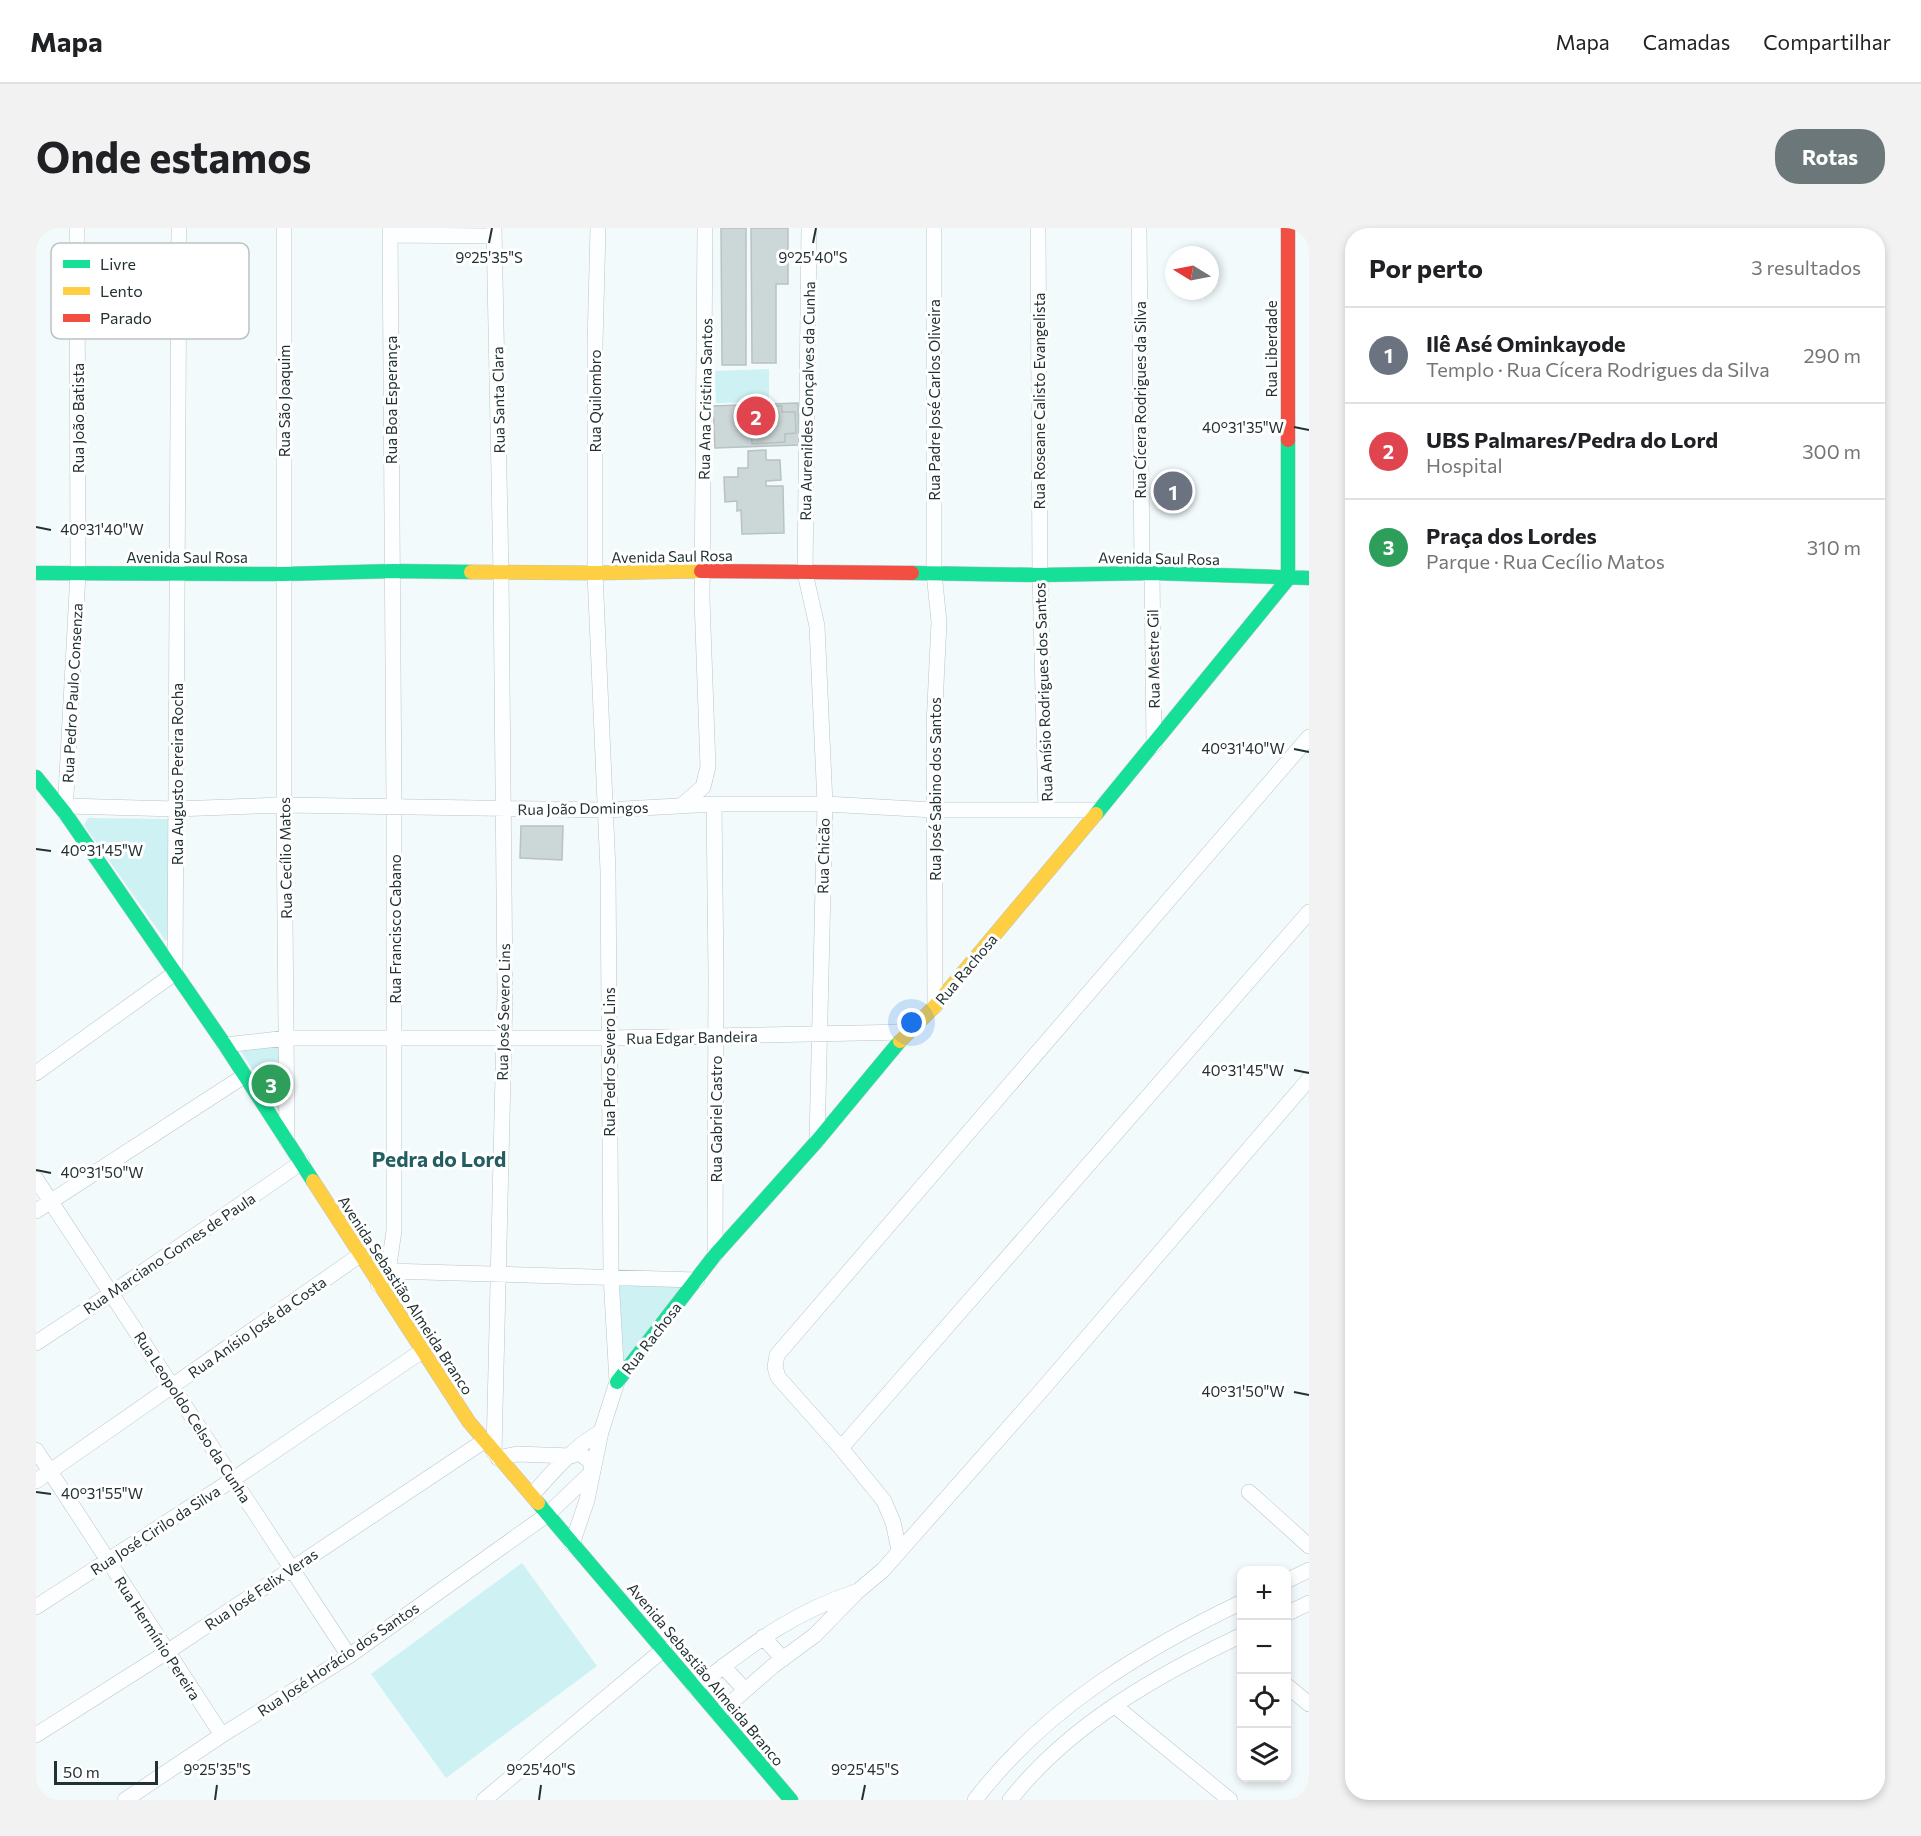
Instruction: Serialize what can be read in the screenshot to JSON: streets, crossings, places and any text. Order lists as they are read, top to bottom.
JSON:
{
  "streets": {
    "street": [
      "Rua Liberdade",
      "Rua Ana Cristina Santos",
      "Rua Boa Esperança",
      "Rua Santa Clara",
      "Rua Padre José Carlos Oliveira",
      "Rua Cícera Rodrigues da Silva",
      "Rua São Joaquim",
      "Rua Quilombro",
      "Rua Aurenildes Gonçalves da Cunha",
      "Rua Roseane Calisto Evangelista",
      "Rua João Batista",
      "Avenida Saul Rosa",
      "Rua Mestre Gil",
      "Rua Anísio Rodrigues dos Santos",
      "Rua Pedro Paulo Consenza",
      "Rua Augusto Pereira Rocha",
      "Rua José Sabino dos Santos",
      "Rua João Domingos",
      "Rua Chicão",
      "Rua Cecílio Matos",
      "Rua Francisco Cabano",
      "Rua Rachosa",
      "Rua José Severo Lins",
      "Rua Edgar Bandeira",
      "Rua Pedro Severo Lins",
      "Rua Gabriel Castro",
      "Rua Marciano Gomes de Paula",
      "Avenida Sebastião Almeida Branco",
      "Rua Anísio José da Costa",
      "Rua Leopoldo Celso da Cunha",
      "Rua José Cirilo da Silva",
      "Rua José Felix Veras",
      "Rua Hermínio Pereira",
      "Rua José Horácio dos Santos"
    ]
  },
  "crossings": [
    ["Rua Liberdade", "Avenida Saul Rosa"],
    ["Rua Liberdade", "Rua Rachosa"],
    ["Rua Ana Cristina Santos", "Avenida Saul Rosa"],
    ["Rua Boa Esperança", "Avenida Saul Rosa"],
    ["Rua Boa Esperança", "Rua Francisco Cabano"],
    ["Rua Santa Clara", "Avenida Saul Rosa"],
    ["Rua Santa Clara", "Rua José Severo Lins"],
    ["Rua Padre José Carlos Oliveira", "Avenida Saul Rosa"],
    ["Rua Padre José Carlos Oliveira", "Rua José Sabino dos Santos"],
    ["Rua Cícera Rodrigues da Silva", "Avenida Saul Rosa"],
    ["Rua Cícera Rodrigues da Silva", "Rua Mestre Gil"],
    ["Rua São Joaquim", "Avenida Saul Rosa"],
    ["Rua São Joaquim", "Rua Cecílio Matos"],
    ["Rua Quilombro", "Avenida Saul Rosa"],
    ["Rua Quilombro", "Rua Pedro Severo Lins"],
    ["Rua Aurenildes Gonçalves da Cunha", "Avenida Saul Rosa"],
    ["Rua Aurenildes Gonçalves da Cunha", "Rua Chicão"],
    ["Rua Roseane Calisto Evangelista", "Avenida Saul Rosa"],
    ["Rua Roseane Calisto Evangelista", "Rua Anísio Rodrigues dos Santos"],
    ["Rua João Batista", "Avenida Saul Rosa"],
    ["Rua João Batista", "Rua Pedro Paulo Consenza"],
    ["Avenida Saul Rosa", "Rua Mestre Gil"],
    ["Avenida Saul Rosa", "Rua Anísio Rodrigues dos Santos"],
    ["Avenida Saul Rosa", "Rua Pedro Paulo Consenza"],
    ["Avenida Saul Rosa", "Rua Augusto Pereira Rocha"],
    ["Avenida Saul Rosa", "Rua José Sabino dos Santos"],
    ["Avenida Saul Rosa", "Rua Chicão"],
    ["Avenida Saul Rosa", "Rua Cecílio Matos"],
    ["Avenida Saul Rosa", "Rua Francisco Cabano"],
    ["Avenida Saul Rosa", "Rua Rachosa"],
    ["Avenida Saul Rosa", "Rua José Severo Lins"],
    ["Avenida Saul Rosa", "Rua Pedro Severo Lins"],
    ["Rua Mestre Gil", "Rua Rachosa"],
    ["Rua Anísio Rodrigues dos Santos", "Rua João Domingos"],
    ["Rua Pedro Paulo Consenza", "Rua João Domingos"],
    ["Rua Pedro Paulo Consenza", "Avenida Sebastião Almeida Branco"],
    ["Rua Augusto Pereira Rocha", "Rua João Domingos"],
    ["Rua Augusto Pereira Rocha", "Avenida Sebastião Almeida Branco"],
    ["Rua José Sabino dos Santos", "Rua João Domingos"],
    ["Rua José Sabino dos Santos", "Rua Rachosa"],
    ["Rua João Domingos", "Rua Chicão"],
    ["Rua João Domingos", "Rua Cecílio Matos"],
    ["Rua João Domingos", "Rua Francisco Cabano"],
    ["Rua João Domingos", "Rua Rachosa"],
    ["Rua João Domingos", "Rua José Severo Lins"],
    ["Rua João Domingos", "Rua Pedro Severo Lins"],
    ["Rua João Domingos", "Rua Gabriel Castro"],
    ["Rua João Domingos", "Avenida Sebastião Almeida Branco"],
    ["Rua Chicão", "Rua Rachosa"],
    ["Rua Chicão", "Rua Edgar Bandeira"],
    ["Rua Cecílio Matos", "Rua Edgar Bandeira"],
    ["Rua Cecílio Matos", "Avenida Sebastião Almeida Branco"],
    ["Rua Francisco Cabano", "Rua Edgar Bandeira"],
    ["Rua Francisco Cabano", "Avenida Sebastião Almeida Branco"],
    ["Rua Rachosa", "Rua Edgar Bandeira"],
    ["Rua Rachosa", "Rua Pedro Severo Lins"],
    ["Rua Rachosa", "Rua Gabriel Castro"],
    ["Rua José Severo Lins", "Rua Edgar Bandeira"],
    ["Rua José Severo Lins", "Avenida Sebastião Almeida Branco"],
    ["Rua José Severo Lins", "Rua José Felix Veras"],
    ["Rua Edgar Bandeira", "Rua Pedro Severo Lins"],
    ["Rua Edgar Bandeira", "Rua Gabriel Castro"],
    ["Rua Edgar Bandeira", "Avenida Sebastião Almeida Branco"],
    ["Rua Pedro Severo Lins", "Avenida Sebastião Almeida Branco"],
    ["Rua Marciano Gomes de Paula", "Avenida Sebastião Almeida Branco"],
    ["Rua Marciano Gomes de Paula", "Rua Leopoldo Celso da Cunha"],
    ["Avenida Sebastião Almeida Branco", "Rua Anísio José da Costa"],
    ["Avenida Sebastião Almeida Branco", "Rua José Cirilo da Silva"],
    ["Avenida Sebastião Almeida Branco", "Rua José Felix Veras"],
    ["Avenida Sebastião Almeida Branco", "Rua José Horácio dos Santos"],
    ["Rua Anísio José da Costa", "Rua Leopoldo Celso da Cunha"],
    ["Rua Anísio José da Costa", "Rua Hermínio Pereira"],
    ["Rua Leopoldo Celso da Cunha", "Rua José Cirilo da Silva"],
    ["Rua Leopoldo Celso da Cunha", "Rua José Felix Veras"],
    ["Rua Leopoldo Celso da Cunha", "Rua José Horácio dos Santos"],
    ["Rua José Cirilo da Silva", "Rua Hermínio Pereira"],
    ["Rua José Felix Veras", "Rua Hermínio Pereira"],
    ["Rua Hermínio Pereira", "Rua José Horácio dos Santos"]
  ],
  "districts": ["Pedra do Lord"],
  "legend": ["Livre", "Lento", "Parado"],
  "scale_bar": "50 m",
  "north": "left",
  "page": {
    "header": "Mapa",
    "nav": ["Mapa", "Camadas", "Compartilhar"],
    "buttons": "Rotas",
    "title": "Onde estamos",
    "heading": ["Por perto", "3 resultados"],
    "list": [
      {
        "mark": "1",
        "name": "Ilê Asé Ominkayode",
        "note": "Templo · Rua Cícera Rodrigues da Silva",
        "value": "290 m"
      },
      {
        "mark": "2",
        "name": "UBS Palmares/Pedra do Lord",
        "note": "Hospital",
        "value": "300 m"
      },
      {
        "mark": "3",
        "name": "Praça dos Lordes",
        "note": "Parque · Rua Cecílio Matos",
        "value": "310 m"
      }
    ],
    "pins": ["2", "1", "3"],
    "map_buttons": ["+", "−"],
    "scale": "50 m"
  },
  "coordinates": [
    "9°25'35\"S",
    "9°25'40\"S",
    "40°31'35\"W",
    "40°31'40\"W",
    "40°31'45\"W",
    "40°31'50\"W",
    "40°31'55\"W",
    "9°25'45\"S"
  ]
}
